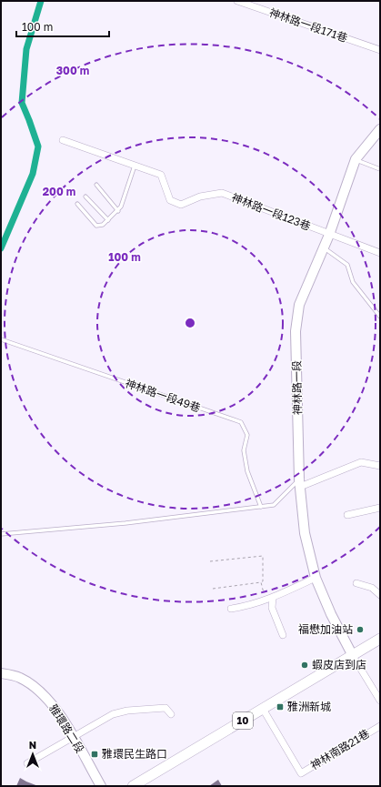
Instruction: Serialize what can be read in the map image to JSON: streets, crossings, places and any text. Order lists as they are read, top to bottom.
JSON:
{
  "streets": {
    "main road": ["10"],
    "street": [
      "神林路一段171巷",
      "神林路一段123巷",
      "神林路一段",
      "雅環路二段",
      "神林南路21巷"
    ],
    "lane": ["神林路一段49巷"]
  },
  "crossings": [
    ["神林路一段123巷", "神林路一段"],
    ["神林路一段", "10"],
    ["10", "神林南路21巷"]
  ],
  "places": {
    "other": ["福懋加油站", "蝦皮店到店"],
    "transit": ["雅洲新城", "雅環民生路口"]
  },
  "scale_bar": "100 m",
  "north": "top",
  "rings": ["300 m", "200 m", "100 m"]
}
